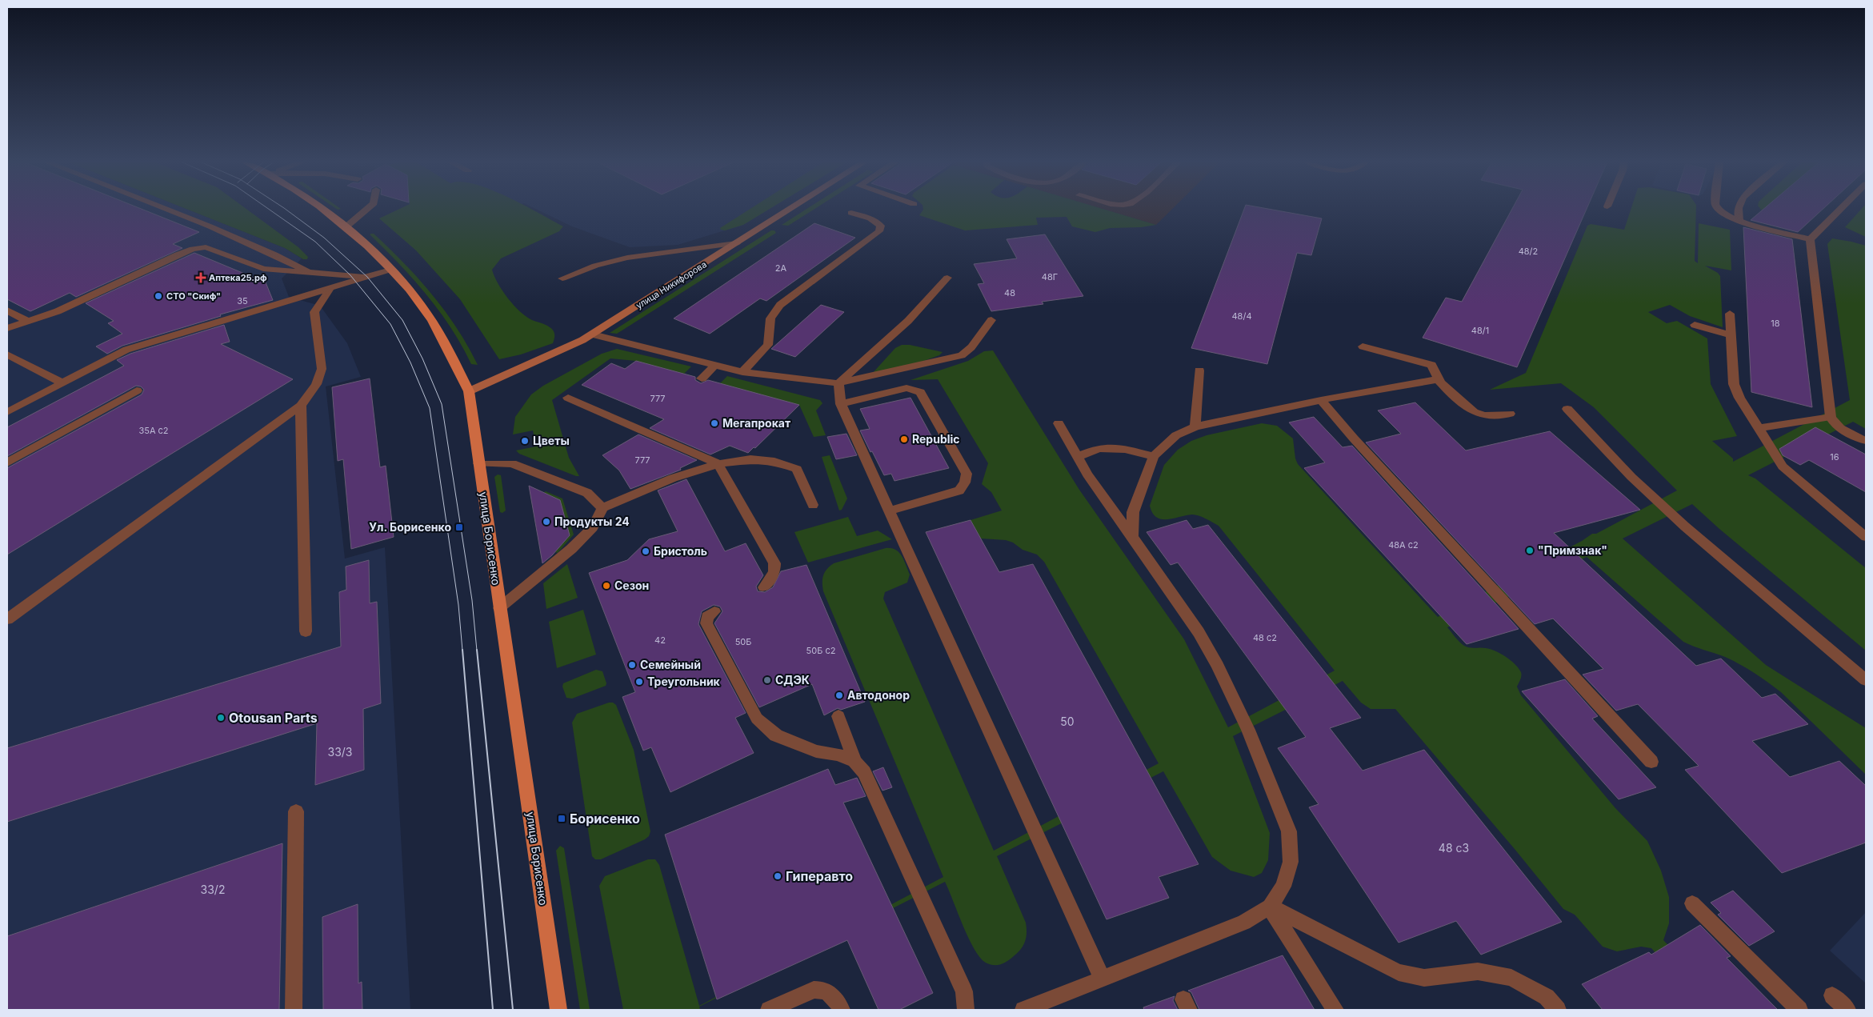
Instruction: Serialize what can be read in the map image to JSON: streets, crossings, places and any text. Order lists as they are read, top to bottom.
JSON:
{
  "streets": {
    "main road": ["улица Никифорова", "улица Борисенко"]
  },
  "crossings": [
    ["улица Никифорова", "улица Борисенко"]
  ],
  "places": {
    "health": ["Аптека25.рф"],
    "other": [
      "СТО \"Скиф\"",
      "Мегапрокат",
      "Republic",
      "Цветы",
      "Продукты 24",
      "\"Примзнак\"",
      "Бристоль",
      "Сезон",
      "Семейный",
      "СДЭК",
      "Треугольник",
      "Автодонор",
      "Otousan Parts",
      "Гиперавто"
    ],
    "transit": ["Ул. Борисенко", "Борисенко"]
  },
  "house_numbers": [
    "48/2",
    "2А",
    "48Г",
    "48",
    "35",
    "48/4",
    "18",
    "48/1",
    "777",
    "35А с2",
    "16",
    "777",
    "48А с2",
    "48 с2",
    "42",
    "50Б",
    "50Б с2",
    "50",
    "33/3",
    "48 с3",
    "33/2"
  ]
}
